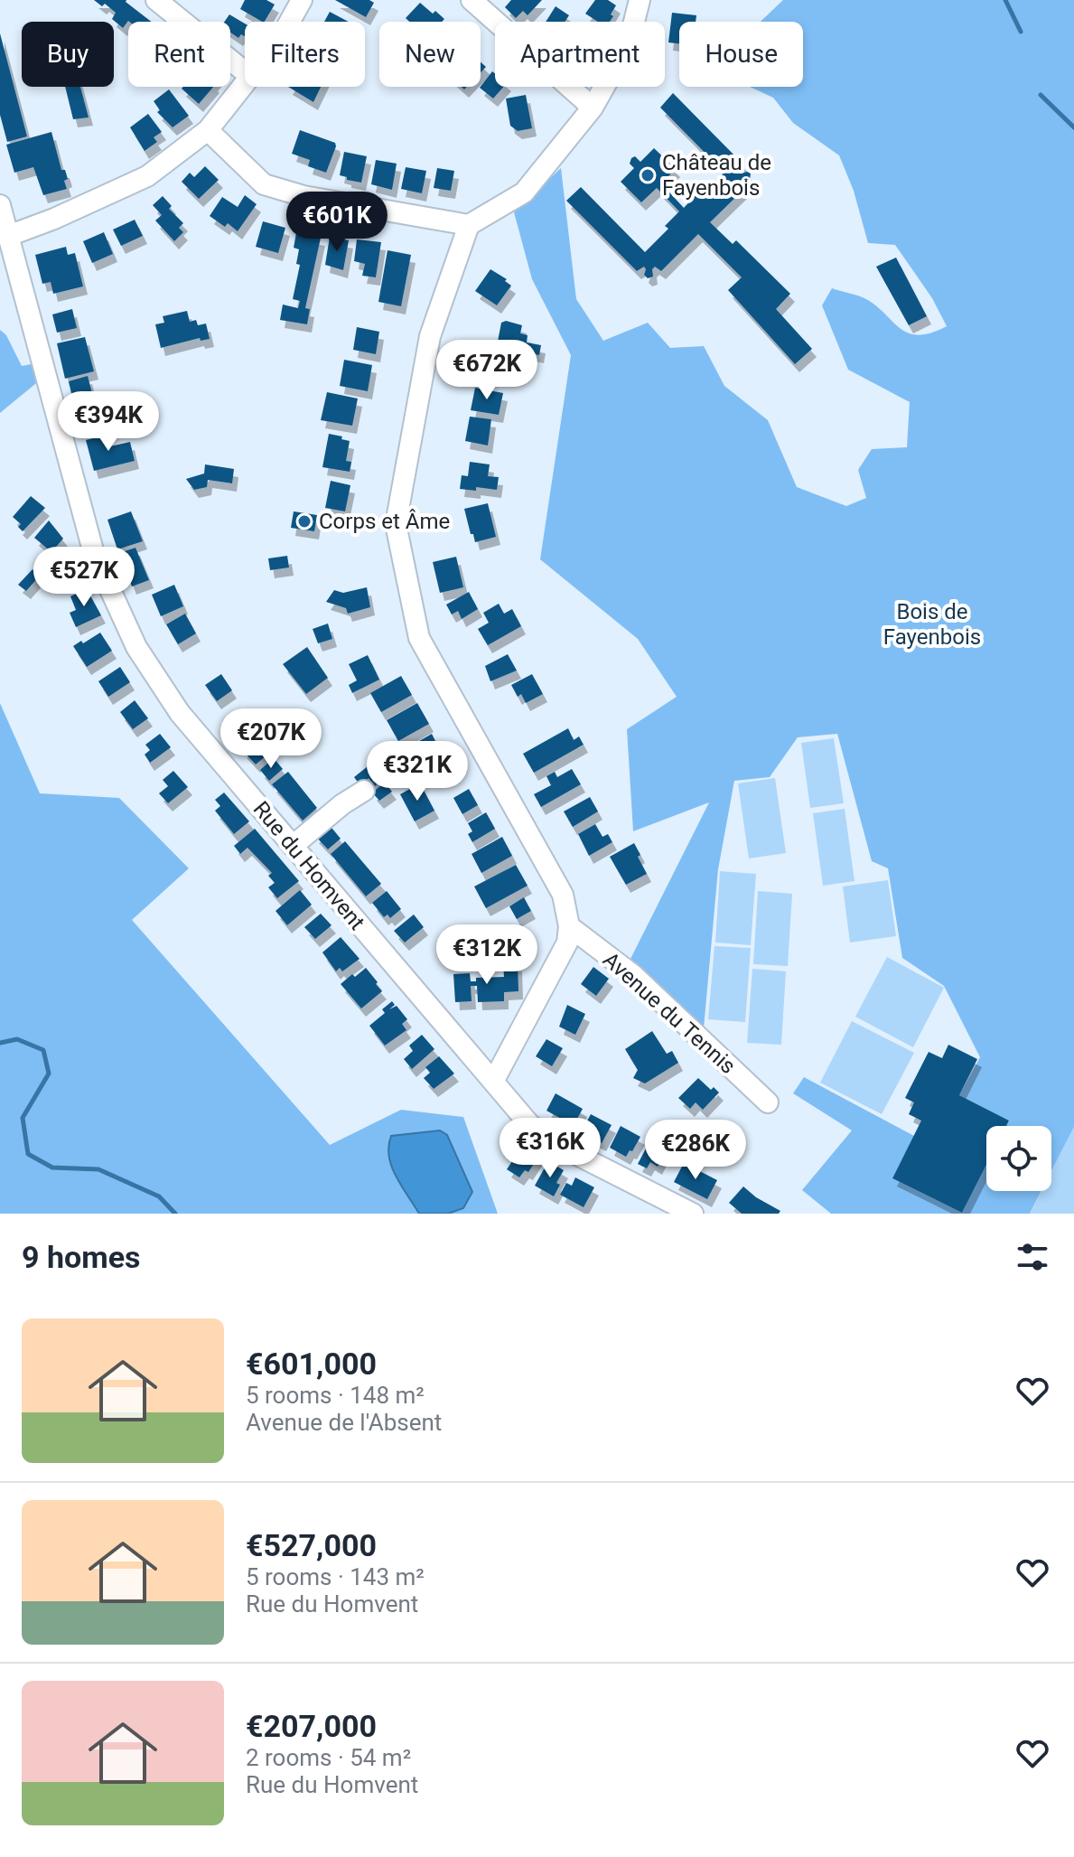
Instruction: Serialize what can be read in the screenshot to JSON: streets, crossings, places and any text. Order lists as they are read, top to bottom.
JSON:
{
  "streets": {
    "street": ["Rue du Homvent", "Avenue du Tennis"]
  },
  "parks": ["Bois de Fayenbois"],
  "places": ["Château de Fayenbois", "Corps et Âme"],
  "page": {
    "chip": [
      "Buy",
      "Rent",
      "Filters",
      "New",
      "Apartment",
      "House"
    ],
    "price": [
      "€601K",
      "€672K",
      "€394K",
      "€527K",
      "€207K",
      "€321K",
      "€312K",
      "€316K",
      "€286K"
    ],
    "heading": "9 homes",
    "list": [
      {
        "name": "€601,000",
        "note": "5 rooms · 148 m² · Avenue de l'Absent"
      },
      {
        "name": "€527,000",
        "note": "5 rooms · 143 m² · Rue du Homvent"
      },
      {
        "name": "€207,000",
        "note": "2 rooms · 54 m² · Rue du Homvent"
      }
    ]
  }
}
